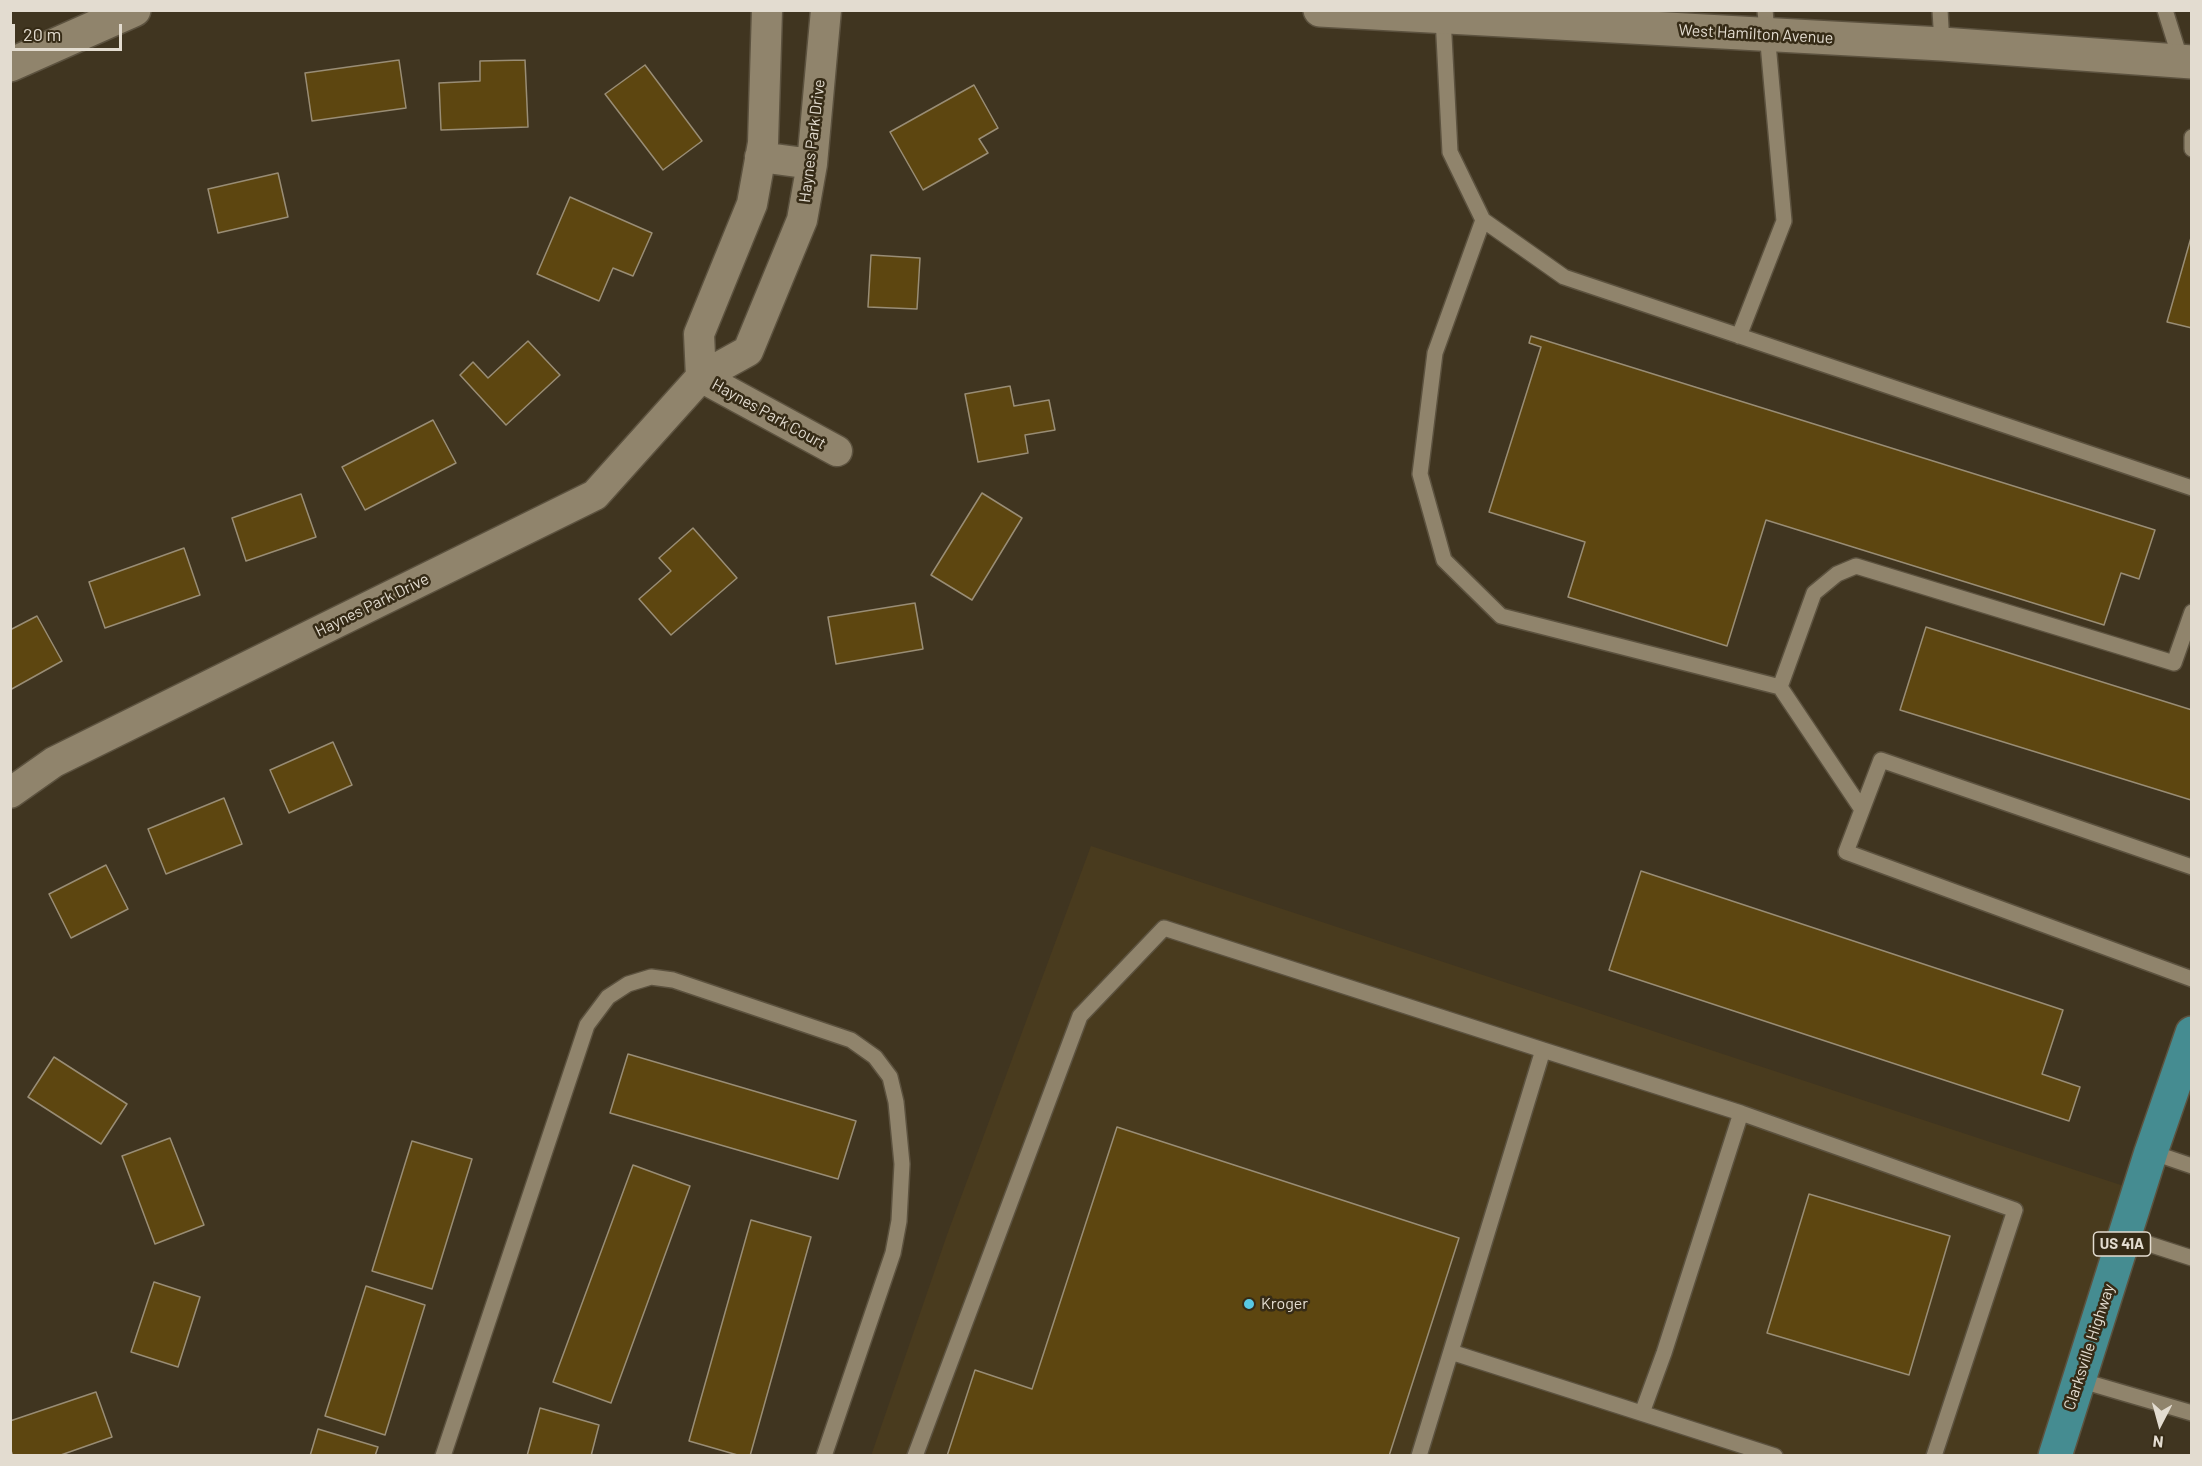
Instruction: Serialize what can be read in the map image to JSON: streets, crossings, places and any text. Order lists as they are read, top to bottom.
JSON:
{
  "streets": {
    "main road": ["US 41A", "Clarksville Highway"],
    "street": ["West Hamilton Avenue", "Haynes Park Drive", "Haynes Park Court"]
  },
  "crossings": [
    ["Haynes Park Drive", "Haynes Park Court"]
  ],
  "places": ["Kroger"],
  "scale_bar": "20 m",
  "north": "bottom"
}
